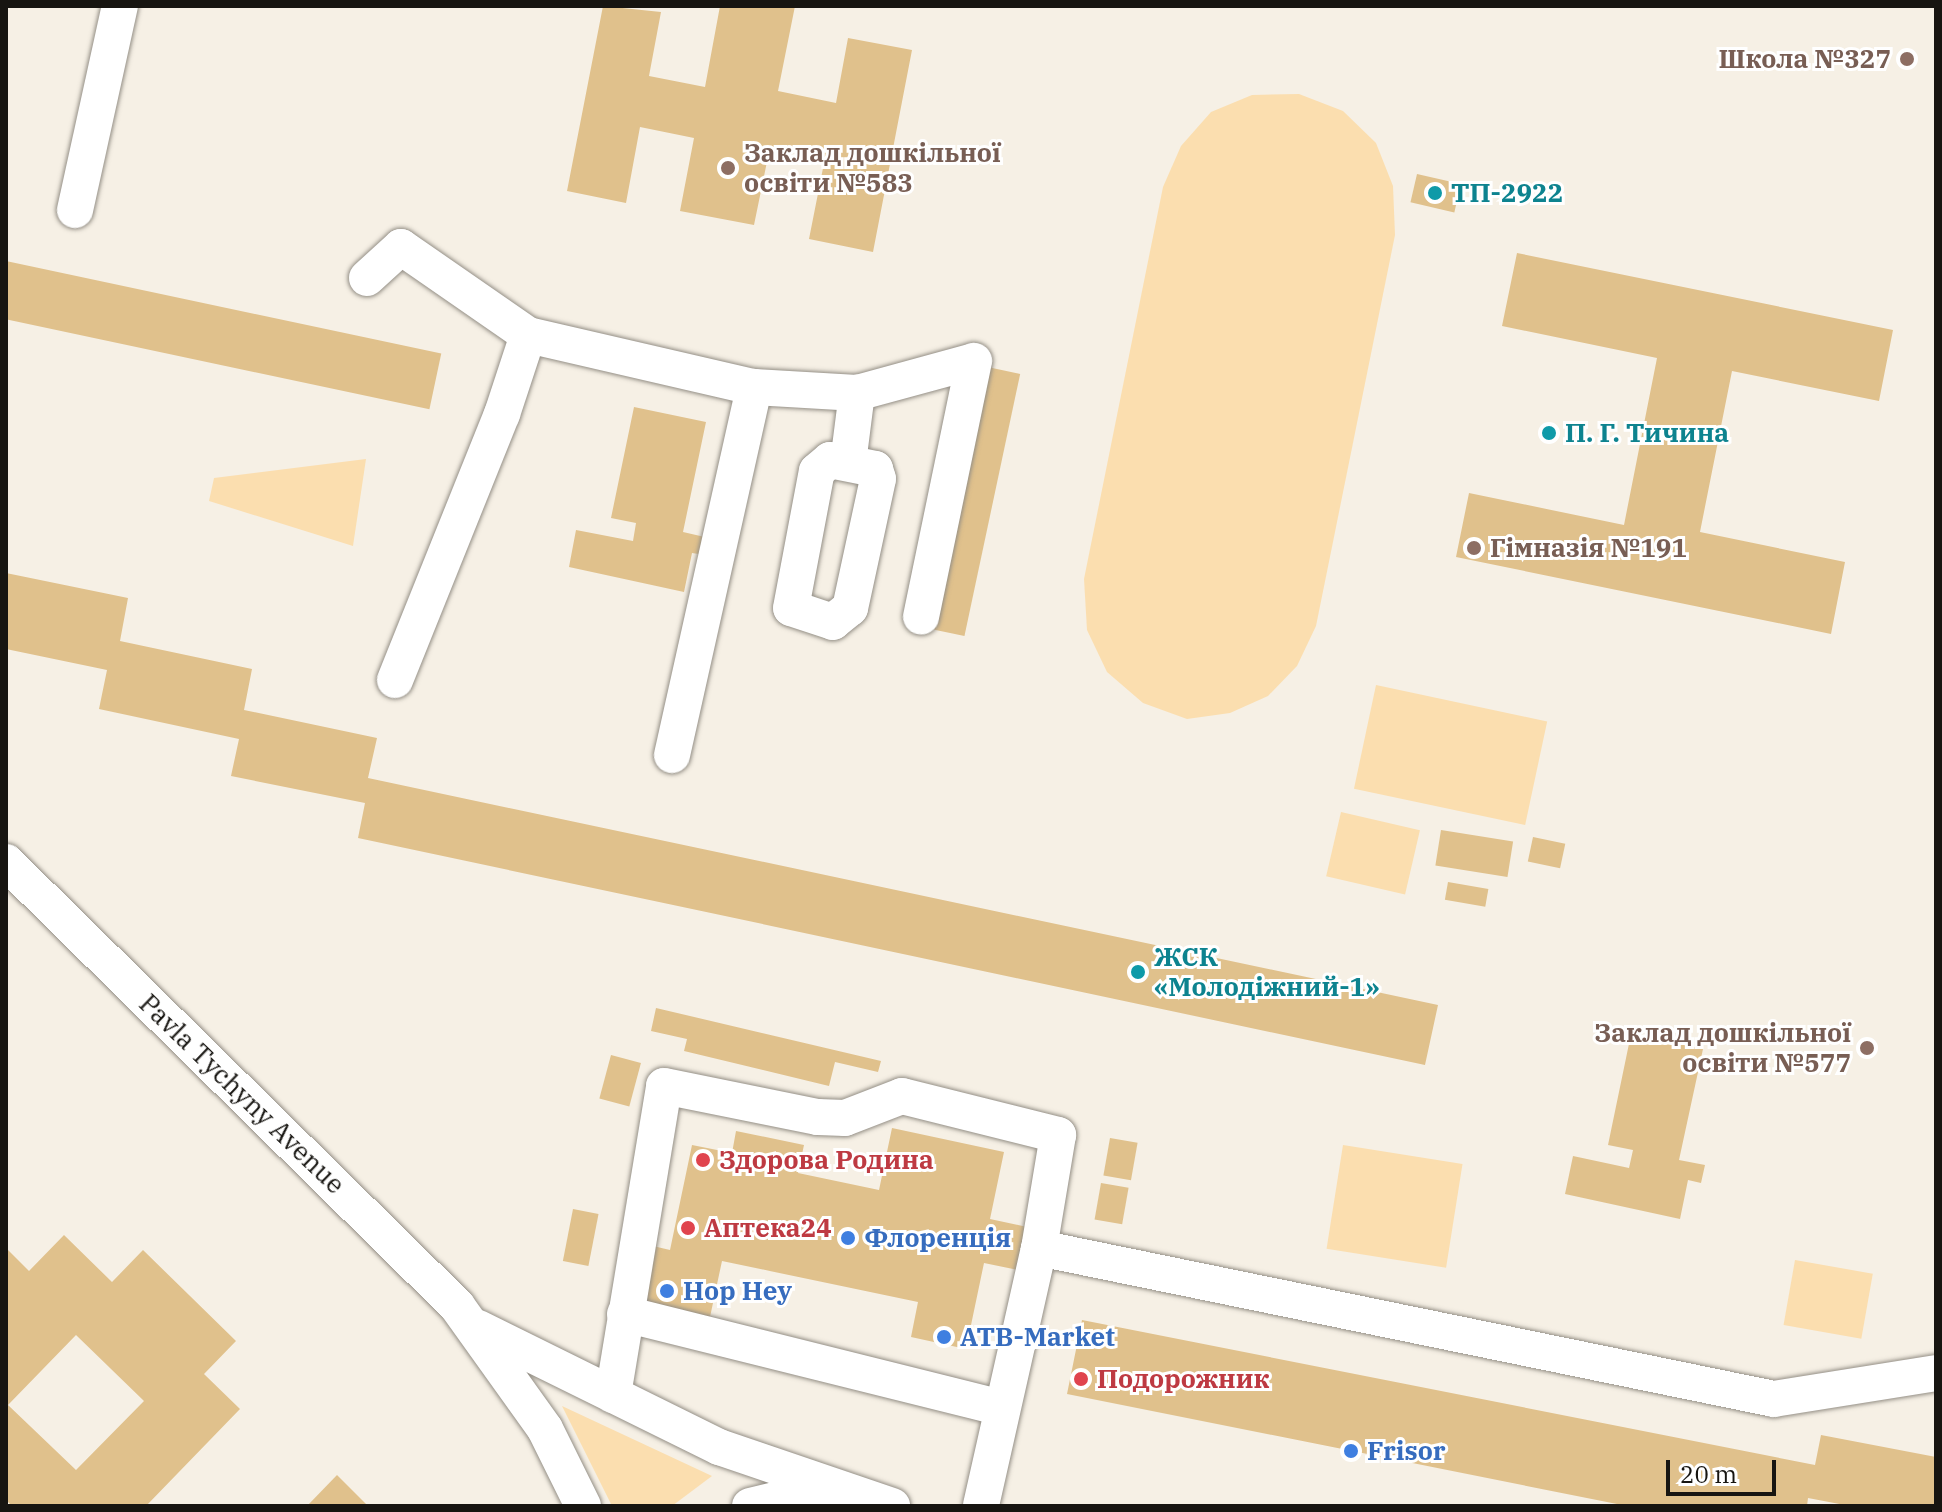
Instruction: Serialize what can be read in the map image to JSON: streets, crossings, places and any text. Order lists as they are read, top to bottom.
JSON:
{
  "streets": {
    "street": ["Pavla Tychyny Avenue"]
  },
  "places": [
    "Школа №327",
    "Заклад дошкільної освіти №583",
    "ТП-2922",
    "П. Г. Тичина",
    "Гімназія №191",
    "ЖСК «Молодіжний-1»",
    "Заклад дошкільної освіти №577",
    "Здорова Родина",
    "Аптека24",
    "Флоренція",
    "Hop Hey",
    "ATB-Market",
    "Подорожник",
    "Frisor"
  ],
  "scale_bar": "20 m"
}
